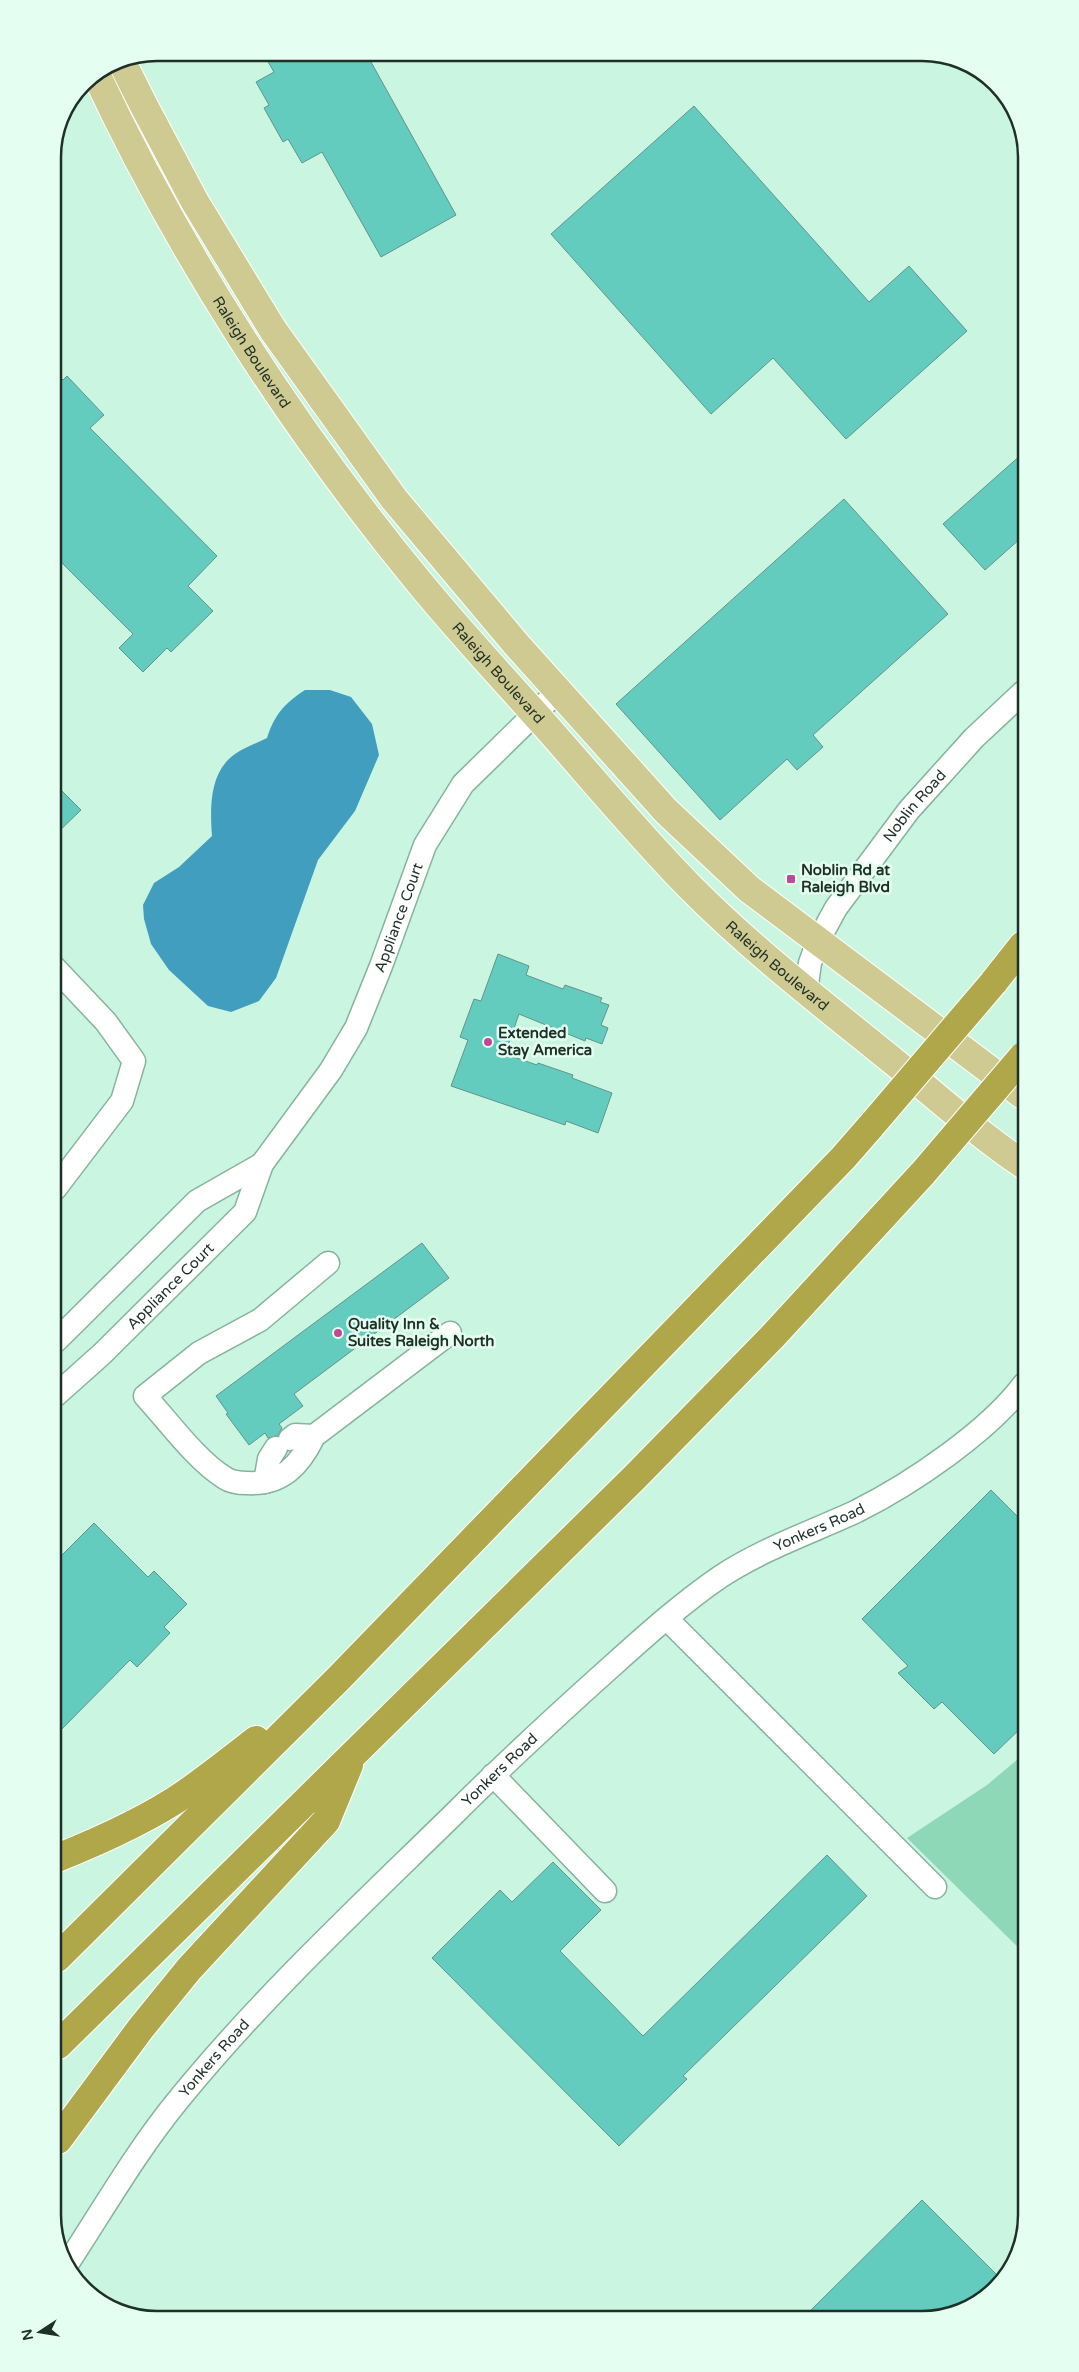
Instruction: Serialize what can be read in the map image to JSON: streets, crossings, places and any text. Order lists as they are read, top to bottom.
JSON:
{
  "streets": {
    "main road": ["Raleigh Boulevard"],
    "street": ["Noblin Road", "Appliance Court", "Yonkers Road"]
  },
  "crossings": [
    ["Raleigh Boulevard", "Noblin Road"],
    ["Raleigh Boulevard", "Appliance Court"]
  ],
  "places": {
    "transit": ["Noblin Rd at Raleigh Blvd"],
    "other": ["Extended Stay America", "Quality Inn & Suites Raleigh North"]
  },
  "north": "left"
}
